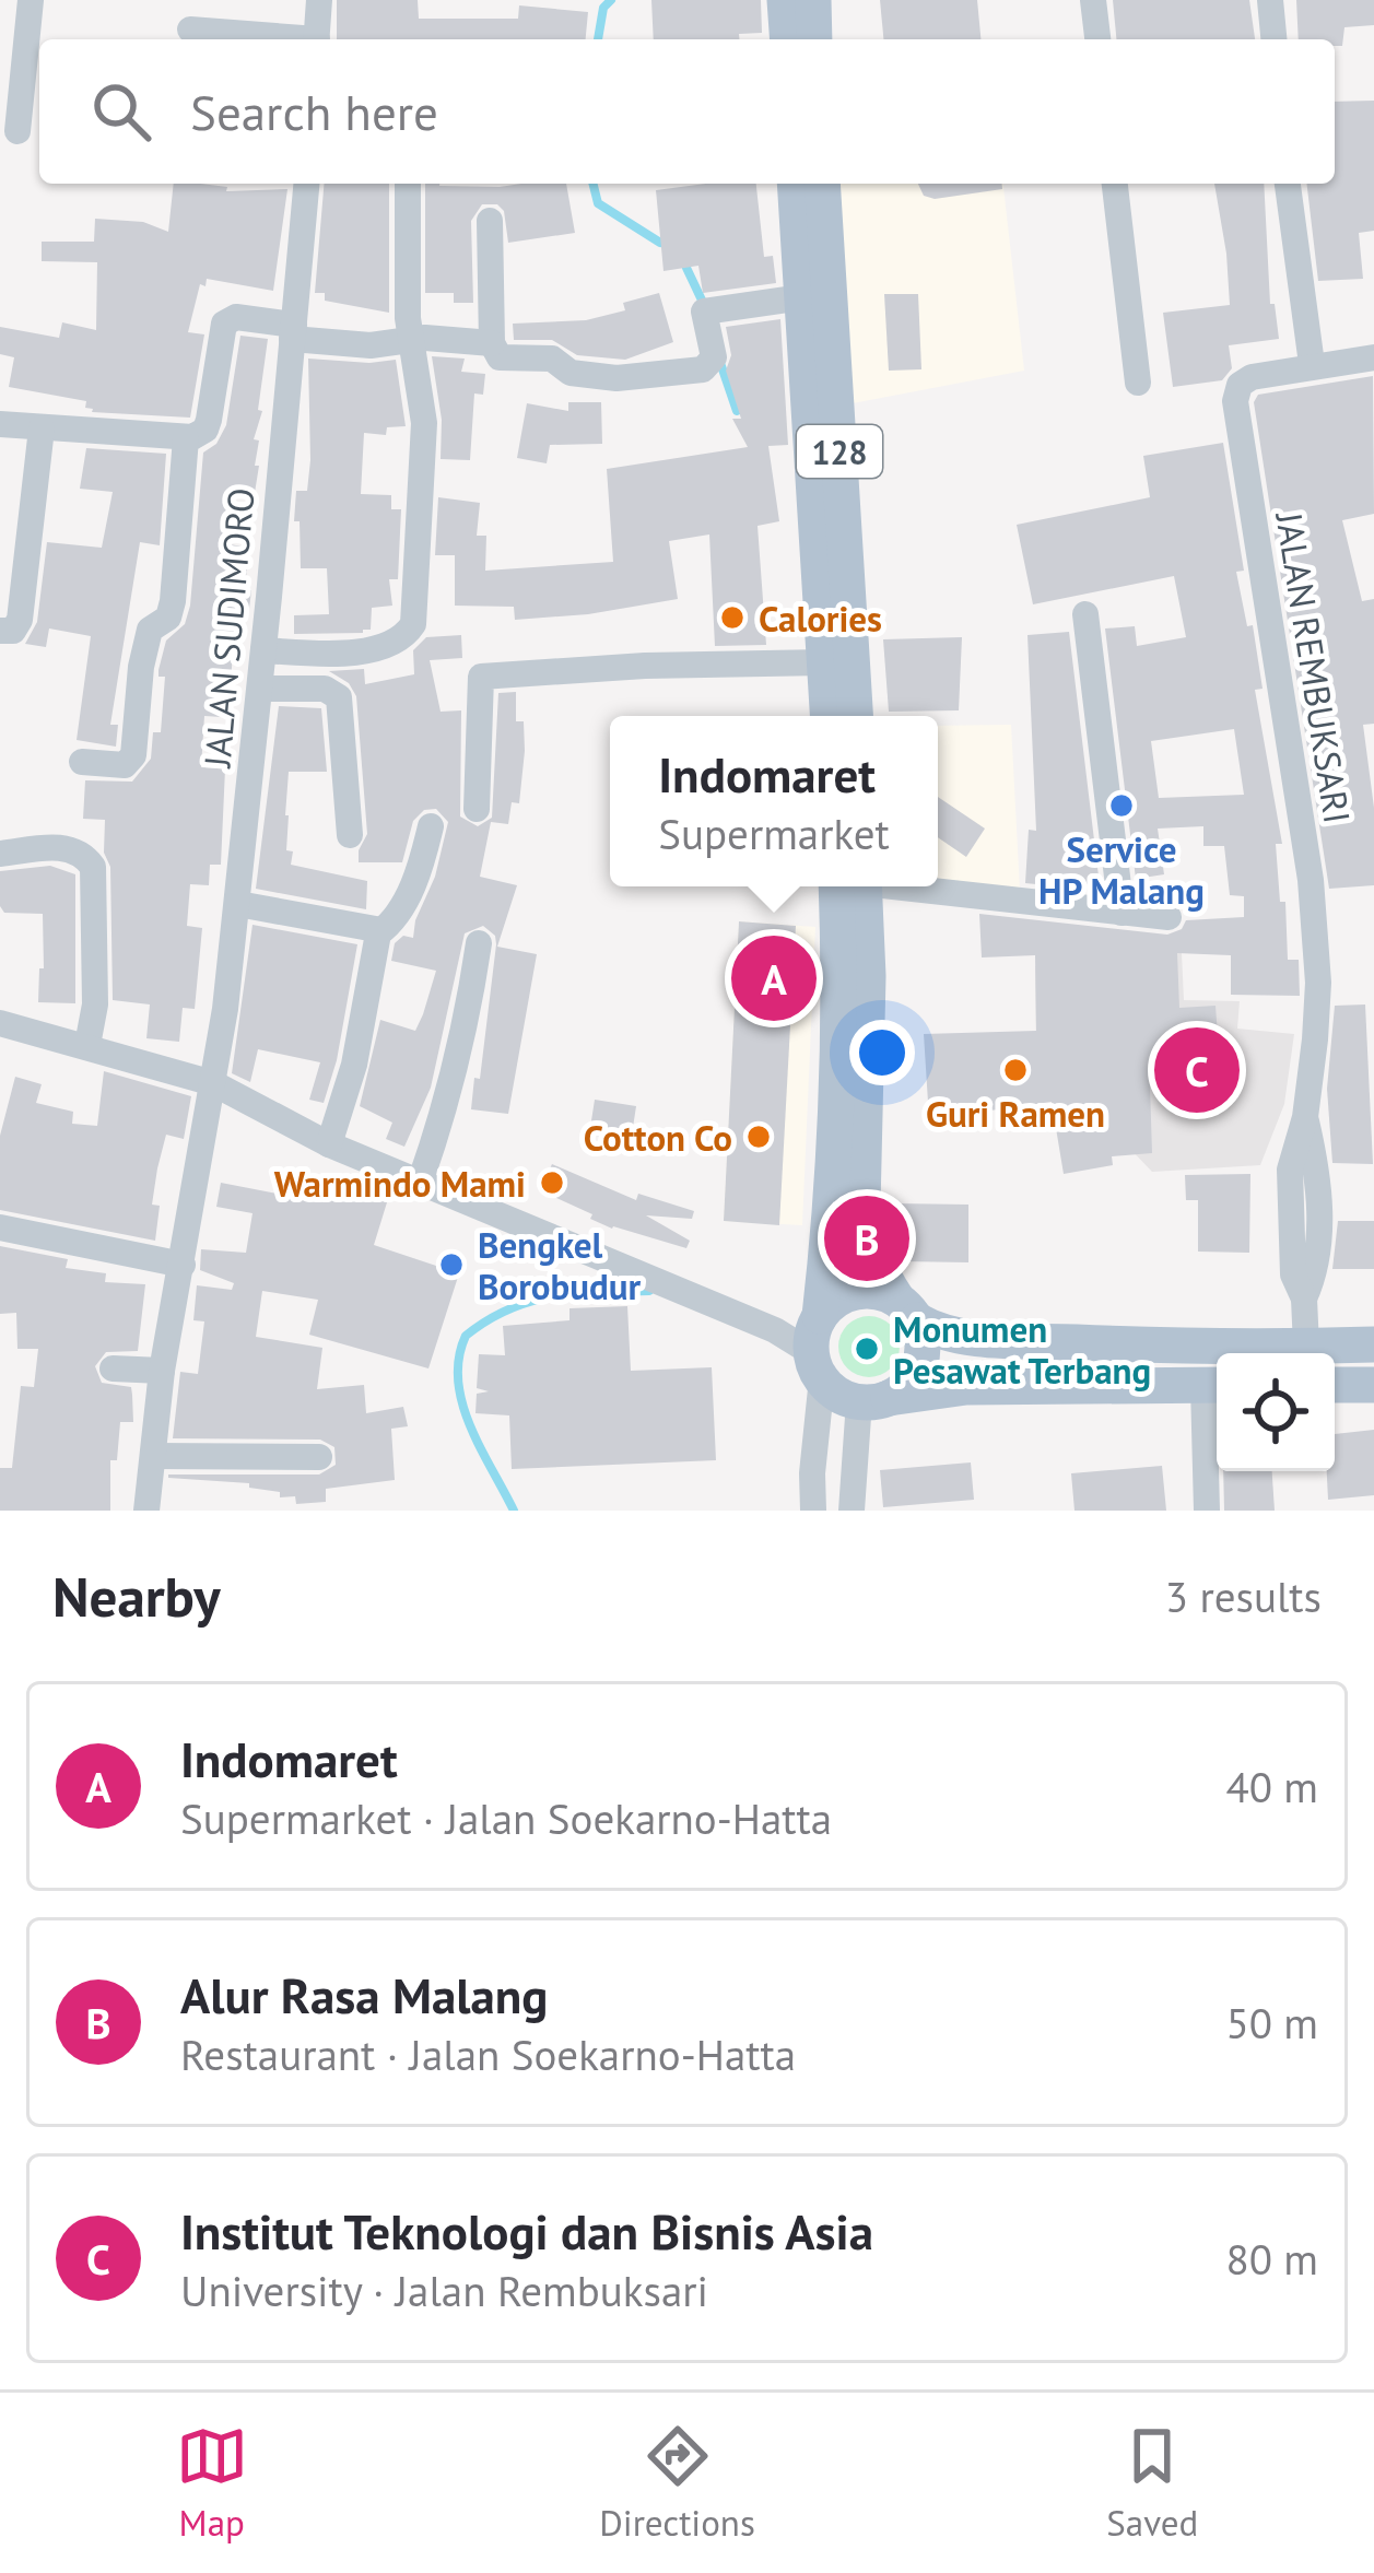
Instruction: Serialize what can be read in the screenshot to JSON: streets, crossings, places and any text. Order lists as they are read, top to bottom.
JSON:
{
  "streets": {
    "main road": ["128"],
    "street": ["JALAN SUDIMORO", "JALAN REMBUKSARI"]
  },
  "places": [
    "Calories",
    "Service HP Malang",
    "Guri Ramen",
    "Cotton Co",
    "Warmindo Mami",
    "Bengkel Borobudur",
    "Monumen Pesawat Terbang"
  ],
  "page": {
    "search": "Search here",
    "popup": ["Indomaret", "Supermarket"],
    "pins": ["A", "C", "B"],
    "heading": ["Nearby", "3 results"],
    "list": [
      {
        "mark": "A",
        "name": "Indomaret",
        "note": "Supermarket · Jalan Soekarno-Hatta",
        "value": "40 m"
      },
      {
        "mark": "B",
        "name": "Alur Rasa Malang",
        "note": "Restaurant · Jalan Soekarno-Hatta",
        "value": "50 m"
      },
      {
        "mark": "C",
        "name": "Institut Teknologi dan Bisnis Asia",
        "note": "University · Jalan Rembuksari",
        "value": "80 m"
      }
    ],
    "nav": ["Map", "Directions", "Saved"]
  }
}
